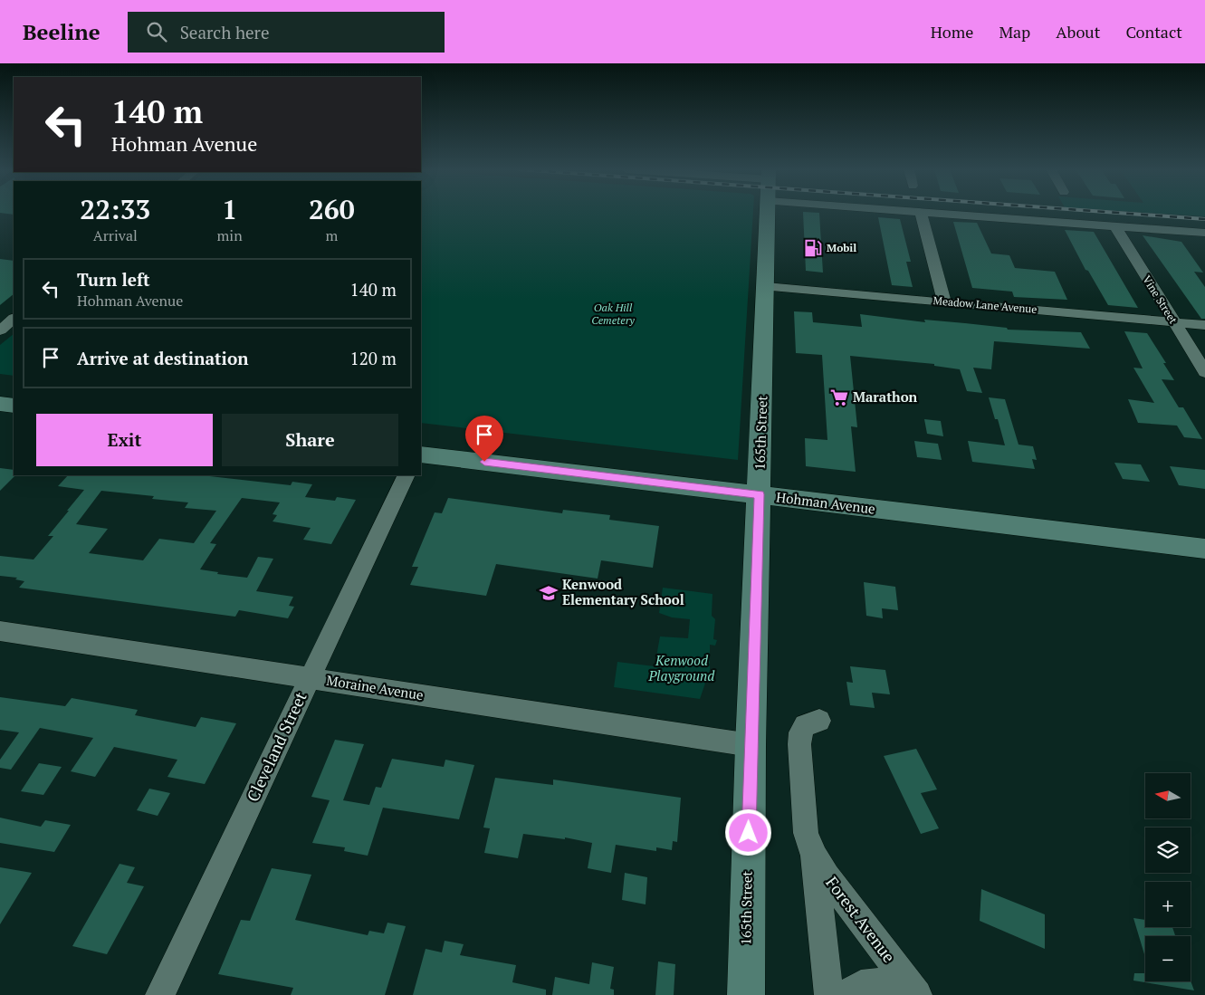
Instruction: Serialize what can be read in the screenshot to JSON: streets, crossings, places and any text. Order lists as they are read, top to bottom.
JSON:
{
  "streets": {
    "main road": ["165th Street", "Hohman Avenue"],
    "street": [
      "Vine Street",
      "Meadow Lane Avenue",
      "Moraine Avenue",
      "Cleveland Street",
      "Forest Avenue"
    ]
  },
  "crossings": [
    ["Vine Street", "Meadow Lane Avenue"],
    ["Meadow Lane Avenue", "165th Street"],
    ["165th Street", "Hohman Avenue"],
    ["165th Street", "Moraine Avenue"],
    ["Moraine Avenue", "Cleveland Street"]
  ],
  "parks": ["Oak Hill Cemetery", "Kenwood Playground"],
  "places": {
    "fuel station": ["Mobil"],
    "supermarket": ["Marathon"],
    "school or university": ["Kenwood Elementary School"]
  },
  "north": "left",
  "page": {
    "header": "Beeline",
    "search": "Search here",
    "nav": [
      "Home",
      "Map",
      "About",
      "Contact"
    ],
    "turn": ["140 m", "Hohman Avenue"],
    "eta": [
      "22:33",
      "Arrival",
      "1",
      "min",
      "260",
      "m"
    ],
    "list": [
      {
        "name": "Turn left",
        "note": "Hohman Avenue",
        "value": "140 m"
      },
      {
        "name": "Arrive at destination",
        "value": "120 m"
      }
    ],
    "buttons": ["Exit", "Share"],
    "map_buttons": ["+", "−"]
  }
}
